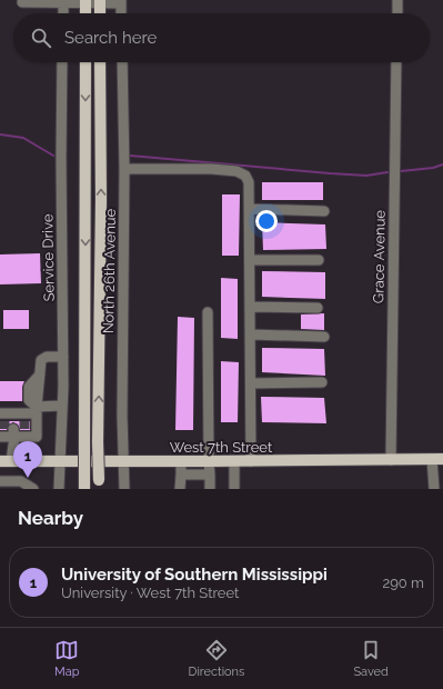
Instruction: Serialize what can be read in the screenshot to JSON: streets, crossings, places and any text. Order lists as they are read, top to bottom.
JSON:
{
  "streets": {
    "main road": ["West 7th Street"],
    "street": ["Grace Avenue", "Service Drive", "North 26th Avenue"]
  },
  "crossings": [
    ["Grace Avenue", "West 7th Street"],
    ["Service Drive", "West 7th Street"],
    ["North 26th Avenue", "West 7th Street"]
  ],
  "page": {
    "search": "Search here",
    "pins": "1",
    "heading": "Nearby",
    "list": [
      {
        "mark": "1",
        "name": "University of Southern Mississippi",
        "note": "University · West 7th Street",
        "value": "290 m"
      }
    ],
    "nav": ["Map", "Directions", "Saved"]
  }
}
